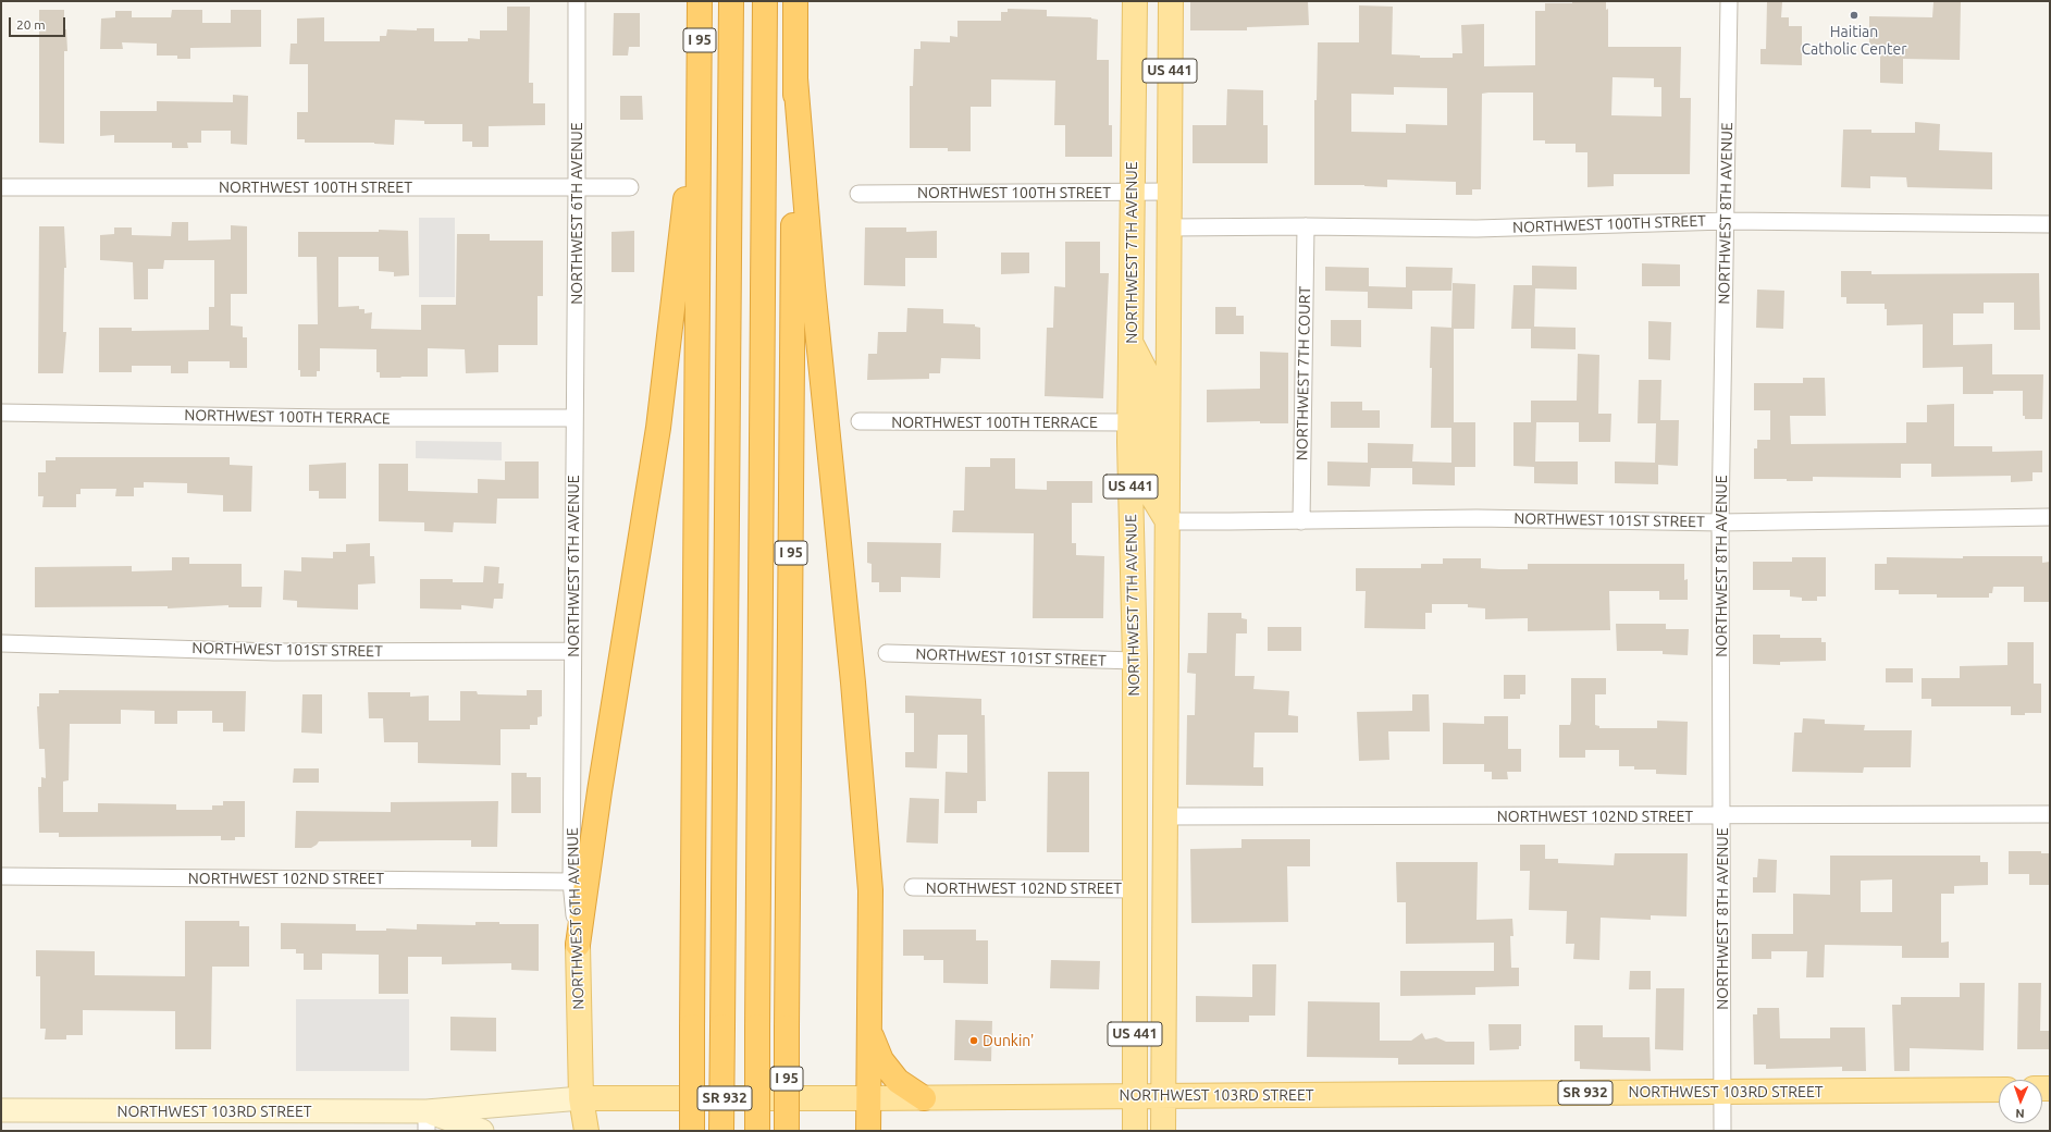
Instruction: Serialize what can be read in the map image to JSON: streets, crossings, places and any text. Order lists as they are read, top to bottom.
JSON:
{
  "streets": {
    "highway": ["I 95"],
    "main road": [
      "US 441",
      "NORTHWEST 6TH AVENUE",
      "NORTHWEST 7TH AVENUE",
      "NORTHWEST 103RD STREET",
      "SR 932"
    ],
    "street": [
      "NORTHWEST 100TH STREET",
      "NORTHWEST 8TH AVENUE",
      "NORTHWEST 7TH COURT",
      "NORTHWEST 100TH TERRACE",
      "NORTHWEST 101ST STREET",
      "NORTHWEST 102ND STREET"
    ]
  },
  "crossings": [
    ["US 441", "NORTHWEST 100TH STREET"],
    ["US 441", "NORTHWEST 101ST STREET"],
    ["US 441", "NORTHWEST 102ND STREET"],
    ["US 441", "NORTHWEST 103RD STREET"],
    ["NORTHWEST 100TH STREET", "NORTHWEST 6TH AVENUE"],
    ["NORTHWEST 100TH STREET", "NORTHWEST 8TH AVENUE"],
    ["NORTHWEST 100TH STREET", "NORTHWEST 7TH AVENUE"],
    ["NORTHWEST 100TH STREET", "NORTHWEST 7TH COURT"],
    ["NORTHWEST 6TH AVENUE", "NORTHWEST 100TH TERRACE"],
    ["NORTHWEST 6TH AVENUE", "NORTHWEST 101ST STREET"],
    ["NORTHWEST 6TH AVENUE", "NORTHWEST 102ND STREET"],
    ["NORTHWEST 6TH AVENUE", "NORTHWEST 103RD STREET"],
    ["NORTHWEST 8TH AVENUE", "NORTHWEST 101ST STREET"],
    ["NORTHWEST 8TH AVENUE", "NORTHWEST 102ND STREET"],
    ["NORTHWEST 8TH AVENUE", "NORTHWEST 103RD STREET"],
    ["NORTHWEST 7TH AVENUE", "NORTHWEST 100TH TERRACE"],
    ["NORTHWEST 7TH AVENUE", "NORTHWEST 101ST STREET"],
    ["NORTHWEST 7TH AVENUE", "NORTHWEST 102ND STREET"],
    ["NORTHWEST 7TH AVENUE", "NORTHWEST 103RD STREET"],
    ["NORTHWEST 7TH COURT", "NORTHWEST 101ST STREET"]
  ],
  "places": ["Haitian Catholic Center", "Dunkin'"],
  "scale_bar": "20 m",
  "north": "bottom"
}
